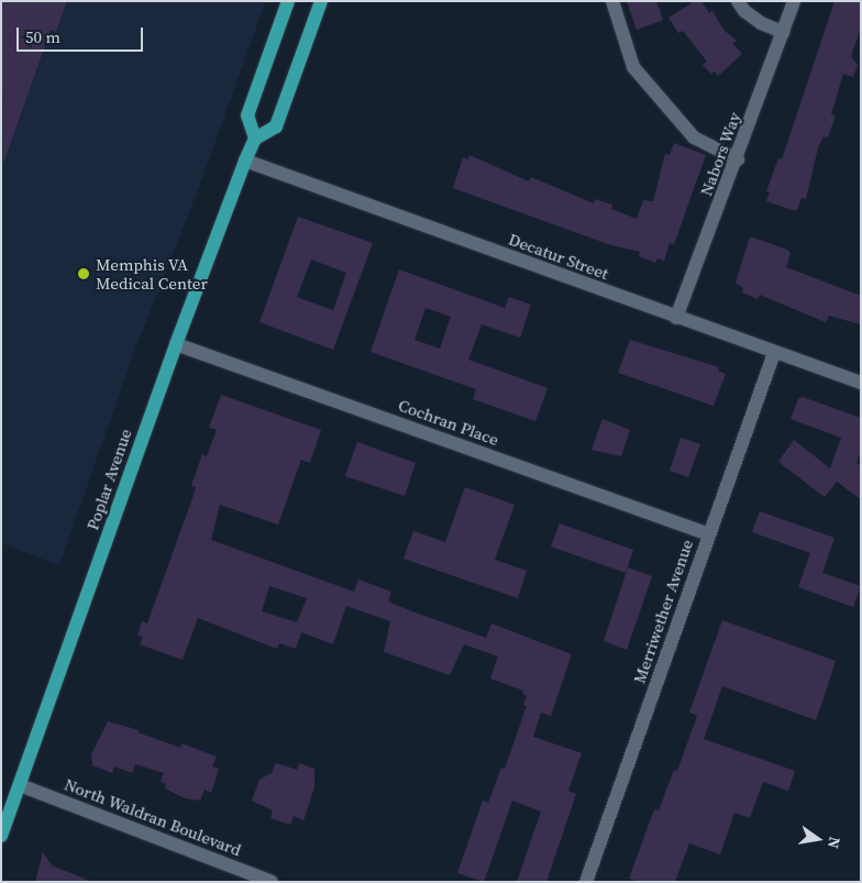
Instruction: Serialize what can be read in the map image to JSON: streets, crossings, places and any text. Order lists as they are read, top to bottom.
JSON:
{
  "streets": {
    "main road": ["Poplar Avenue"],
    "street": [
      "Nabors Way",
      "Decatur Street",
      "Cochran Place",
      "Merriwether Avenue",
      "North Waldran Boulevard"
    ]
  },
  "crossings": [
    ["Nabors Way", "Decatur Street"],
    ["Decatur Street", "Poplar Avenue"],
    ["Decatur Street", "Merriwether Avenue"],
    ["Cochran Place", "Poplar Avenue"],
    ["Cochran Place", "Merriwether Avenue"],
    ["Poplar Avenue", "North Waldran Boulevard"]
  ],
  "places": ["Memphis VA Medical Center"],
  "scale_bar": "50 m",
  "north": "right"
}
